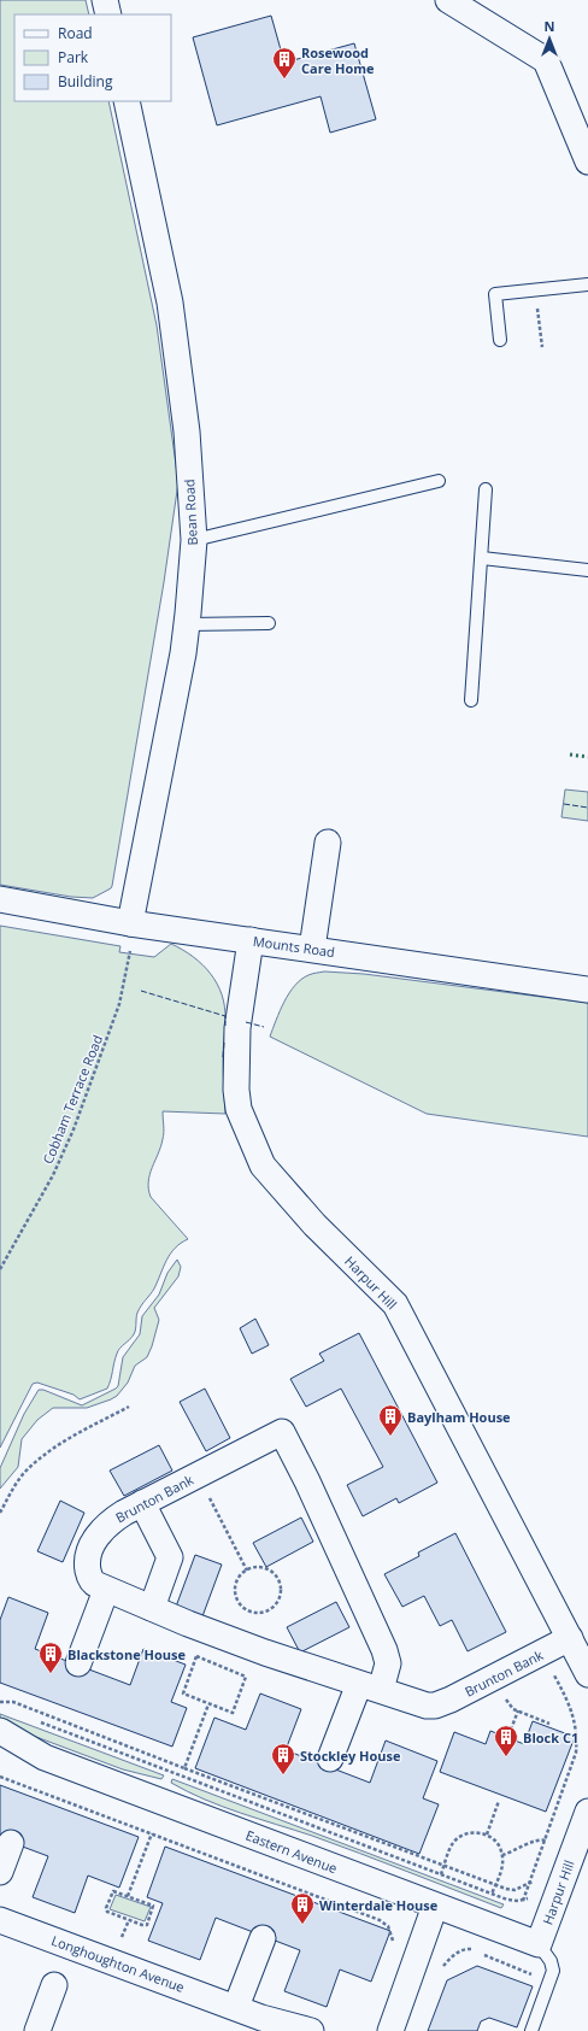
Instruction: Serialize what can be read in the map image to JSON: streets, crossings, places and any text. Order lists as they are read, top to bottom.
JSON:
{
  "streets": {
    "street": [
      "Bean Road",
      "Mounts Road",
      "Harpur Hill",
      "Brunton Bank",
      "Eastern Avenue",
      "Longhoughton Avenue"
    ],
    "path": ["Cobham Terrace Road"]
  },
  "crossings": [
    ["Bean Road", "Mounts Road"],
    ["Bean Road", "Cobham Terrace Road"],
    ["Mounts Road", "Cobham Terrace Road"],
    ["Mounts Road", "Harpur Hill"],
    ["Harpur Hill", "Brunton Bank"],
    ["Harpur Hill", "Eastern Avenue"]
  ],
  "places": {
    "building": [
      "Rosewood Care Home",
      "Baylham House",
      "Blackstone House",
      "Block C1",
      "Stockley House",
      "Winterdale House"
    ]
  },
  "legend": ["Road", "Park", "Building"],
  "north": "top"
}
